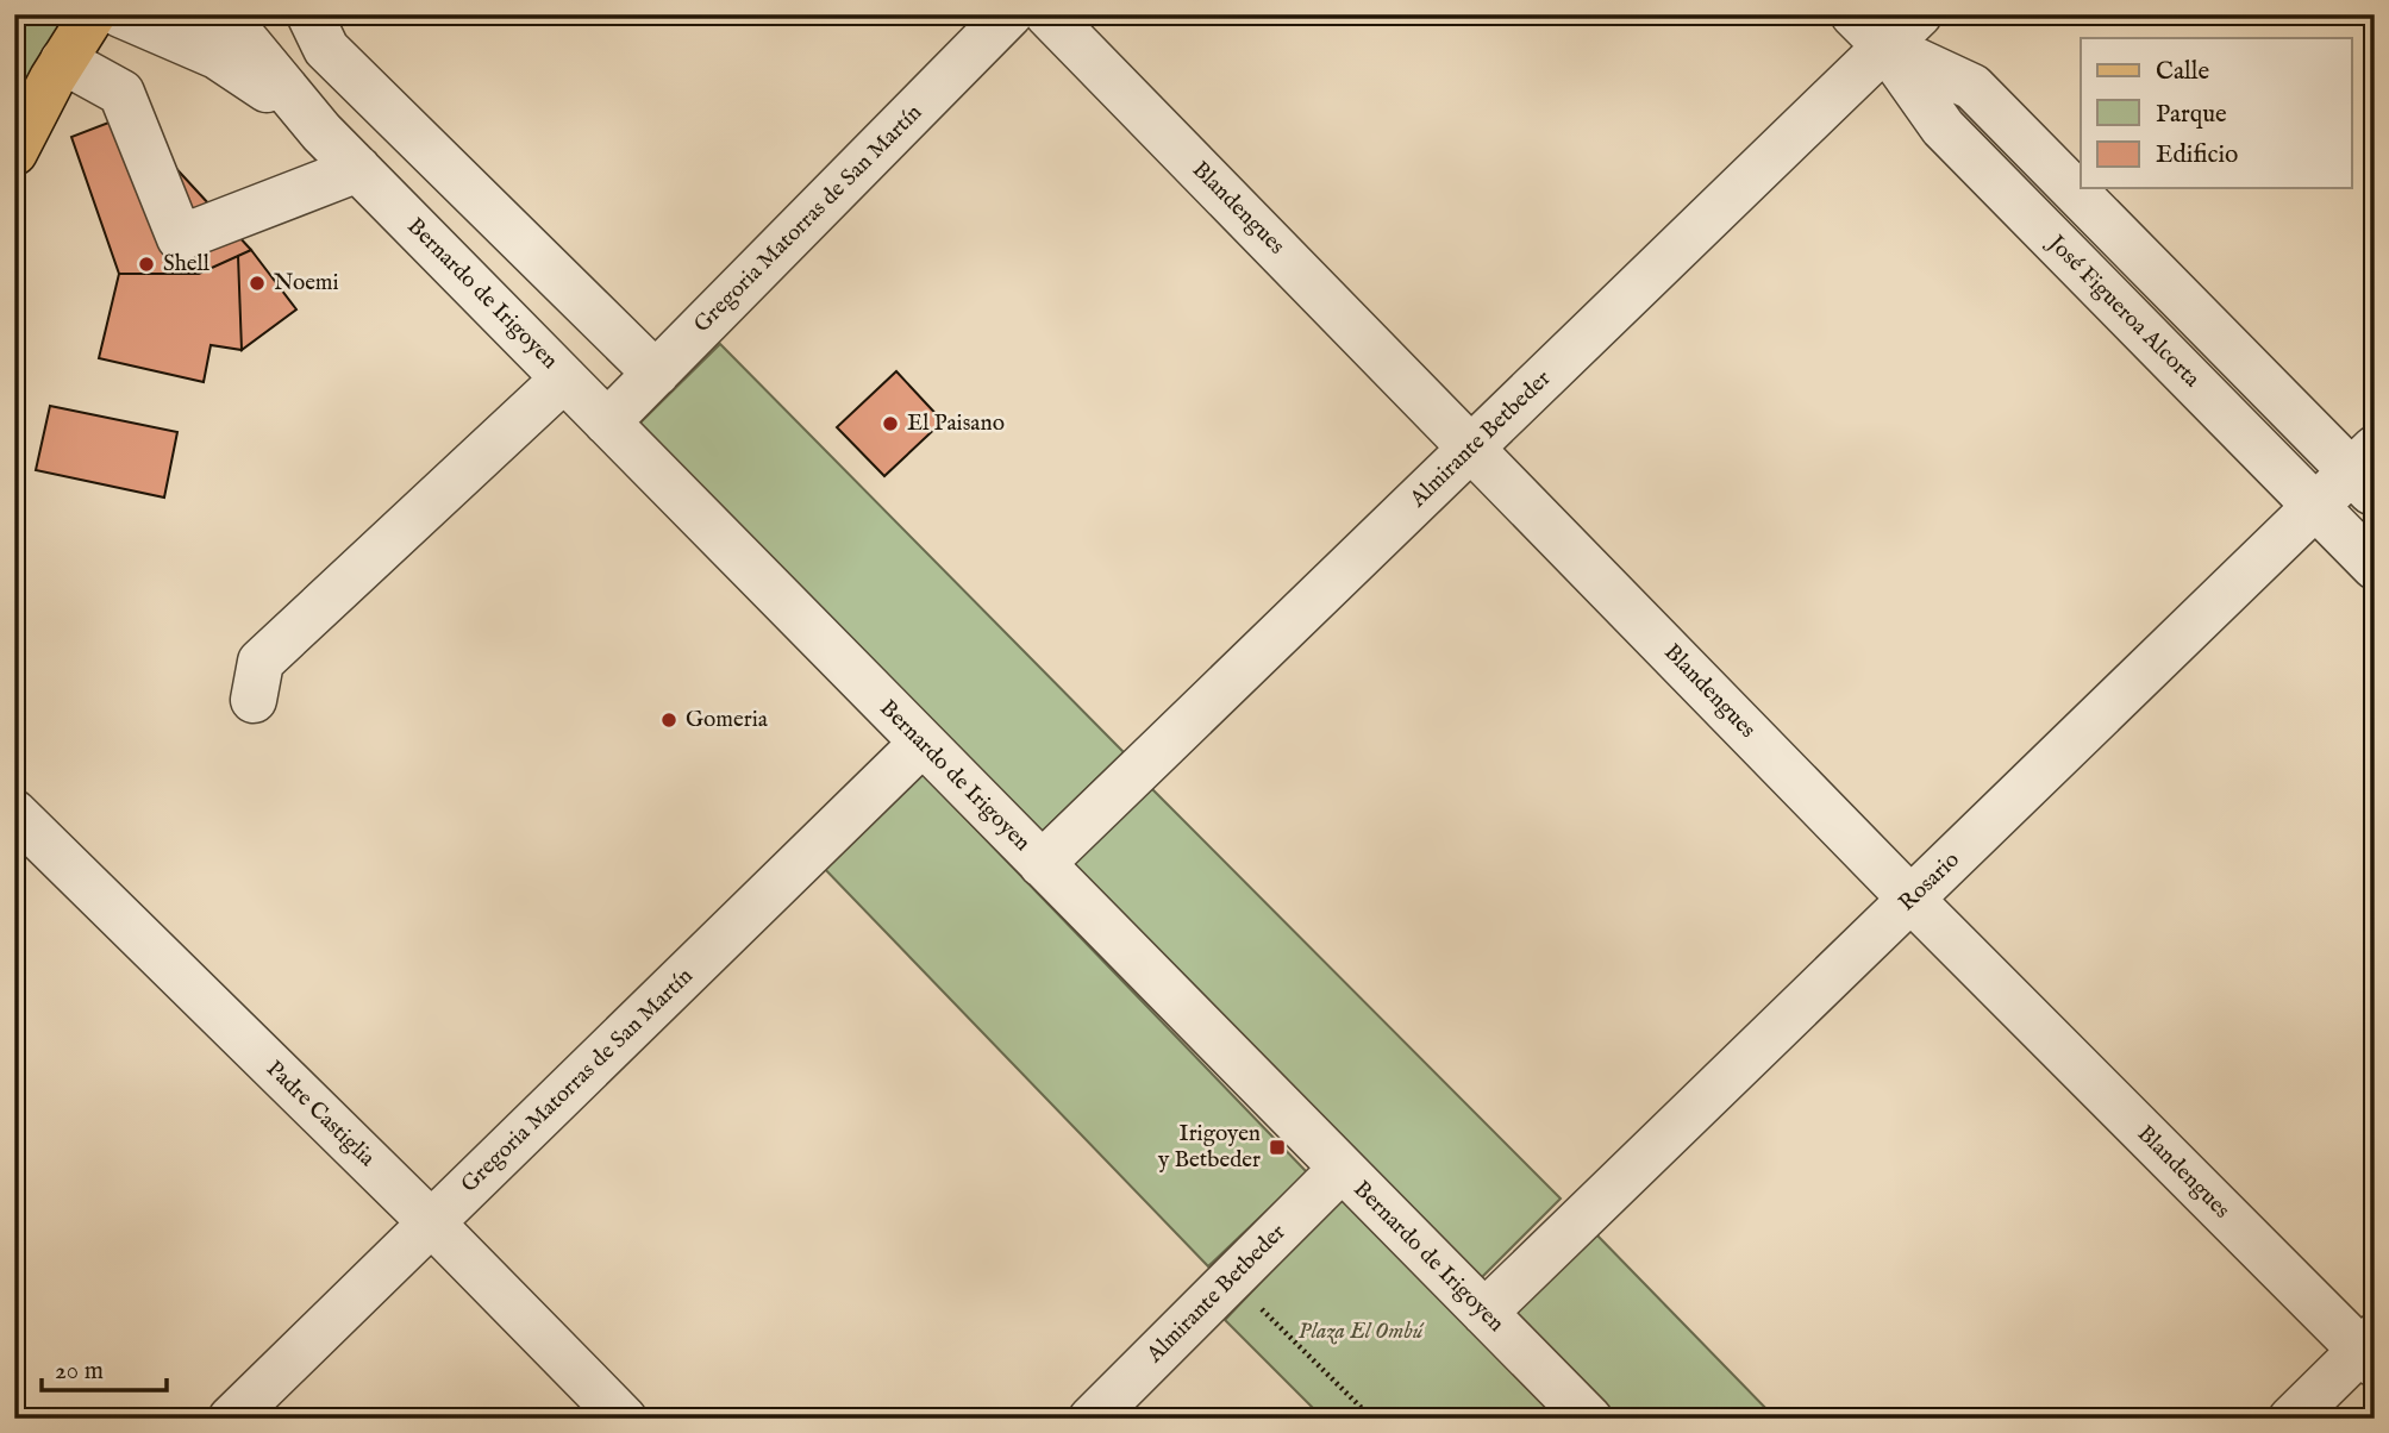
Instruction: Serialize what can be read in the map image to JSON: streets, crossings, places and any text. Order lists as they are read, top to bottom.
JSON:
{
  "streets": {
    "street": [
      "Blandengues",
      "Gregoria Matorras de San Martín",
      "Bernardo de Irigoyen",
      "José Figueroa Alcorta",
      "Almirante Betbeder",
      "Rosario",
      "Padre Castiglia"
    ]
  },
  "crossings": [
    ["Blandengues", "Almirante Betbeder"],
    ["Blandengues", "Rosario"],
    ["Gregoria Matorras de San Martín", "Bernardo de Irigoyen"],
    ["Gregoria Matorras de San Martín", "Padre Castiglia"],
    ["Bernardo de Irigoyen", "Almirante Betbeder"],
    ["Bernardo de Irigoyen", "Rosario"],
    ["José Figueroa Alcorta", "Almirante Betbeder"],
    ["José Figueroa Alcorta", "Rosario"]
  ],
  "parks": ["Plaza El Ombú"],
  "places": {
    "other": [
      "Shell",
      "Noemi",
      "El Paisano",
      "Gomeria"
    ],
    "transit": ["Irigoyen y Betbeder"]
  },
  "legend": ["Calle", "Parque", "Edificio"],
  "scale_bar": "20 m"
}
